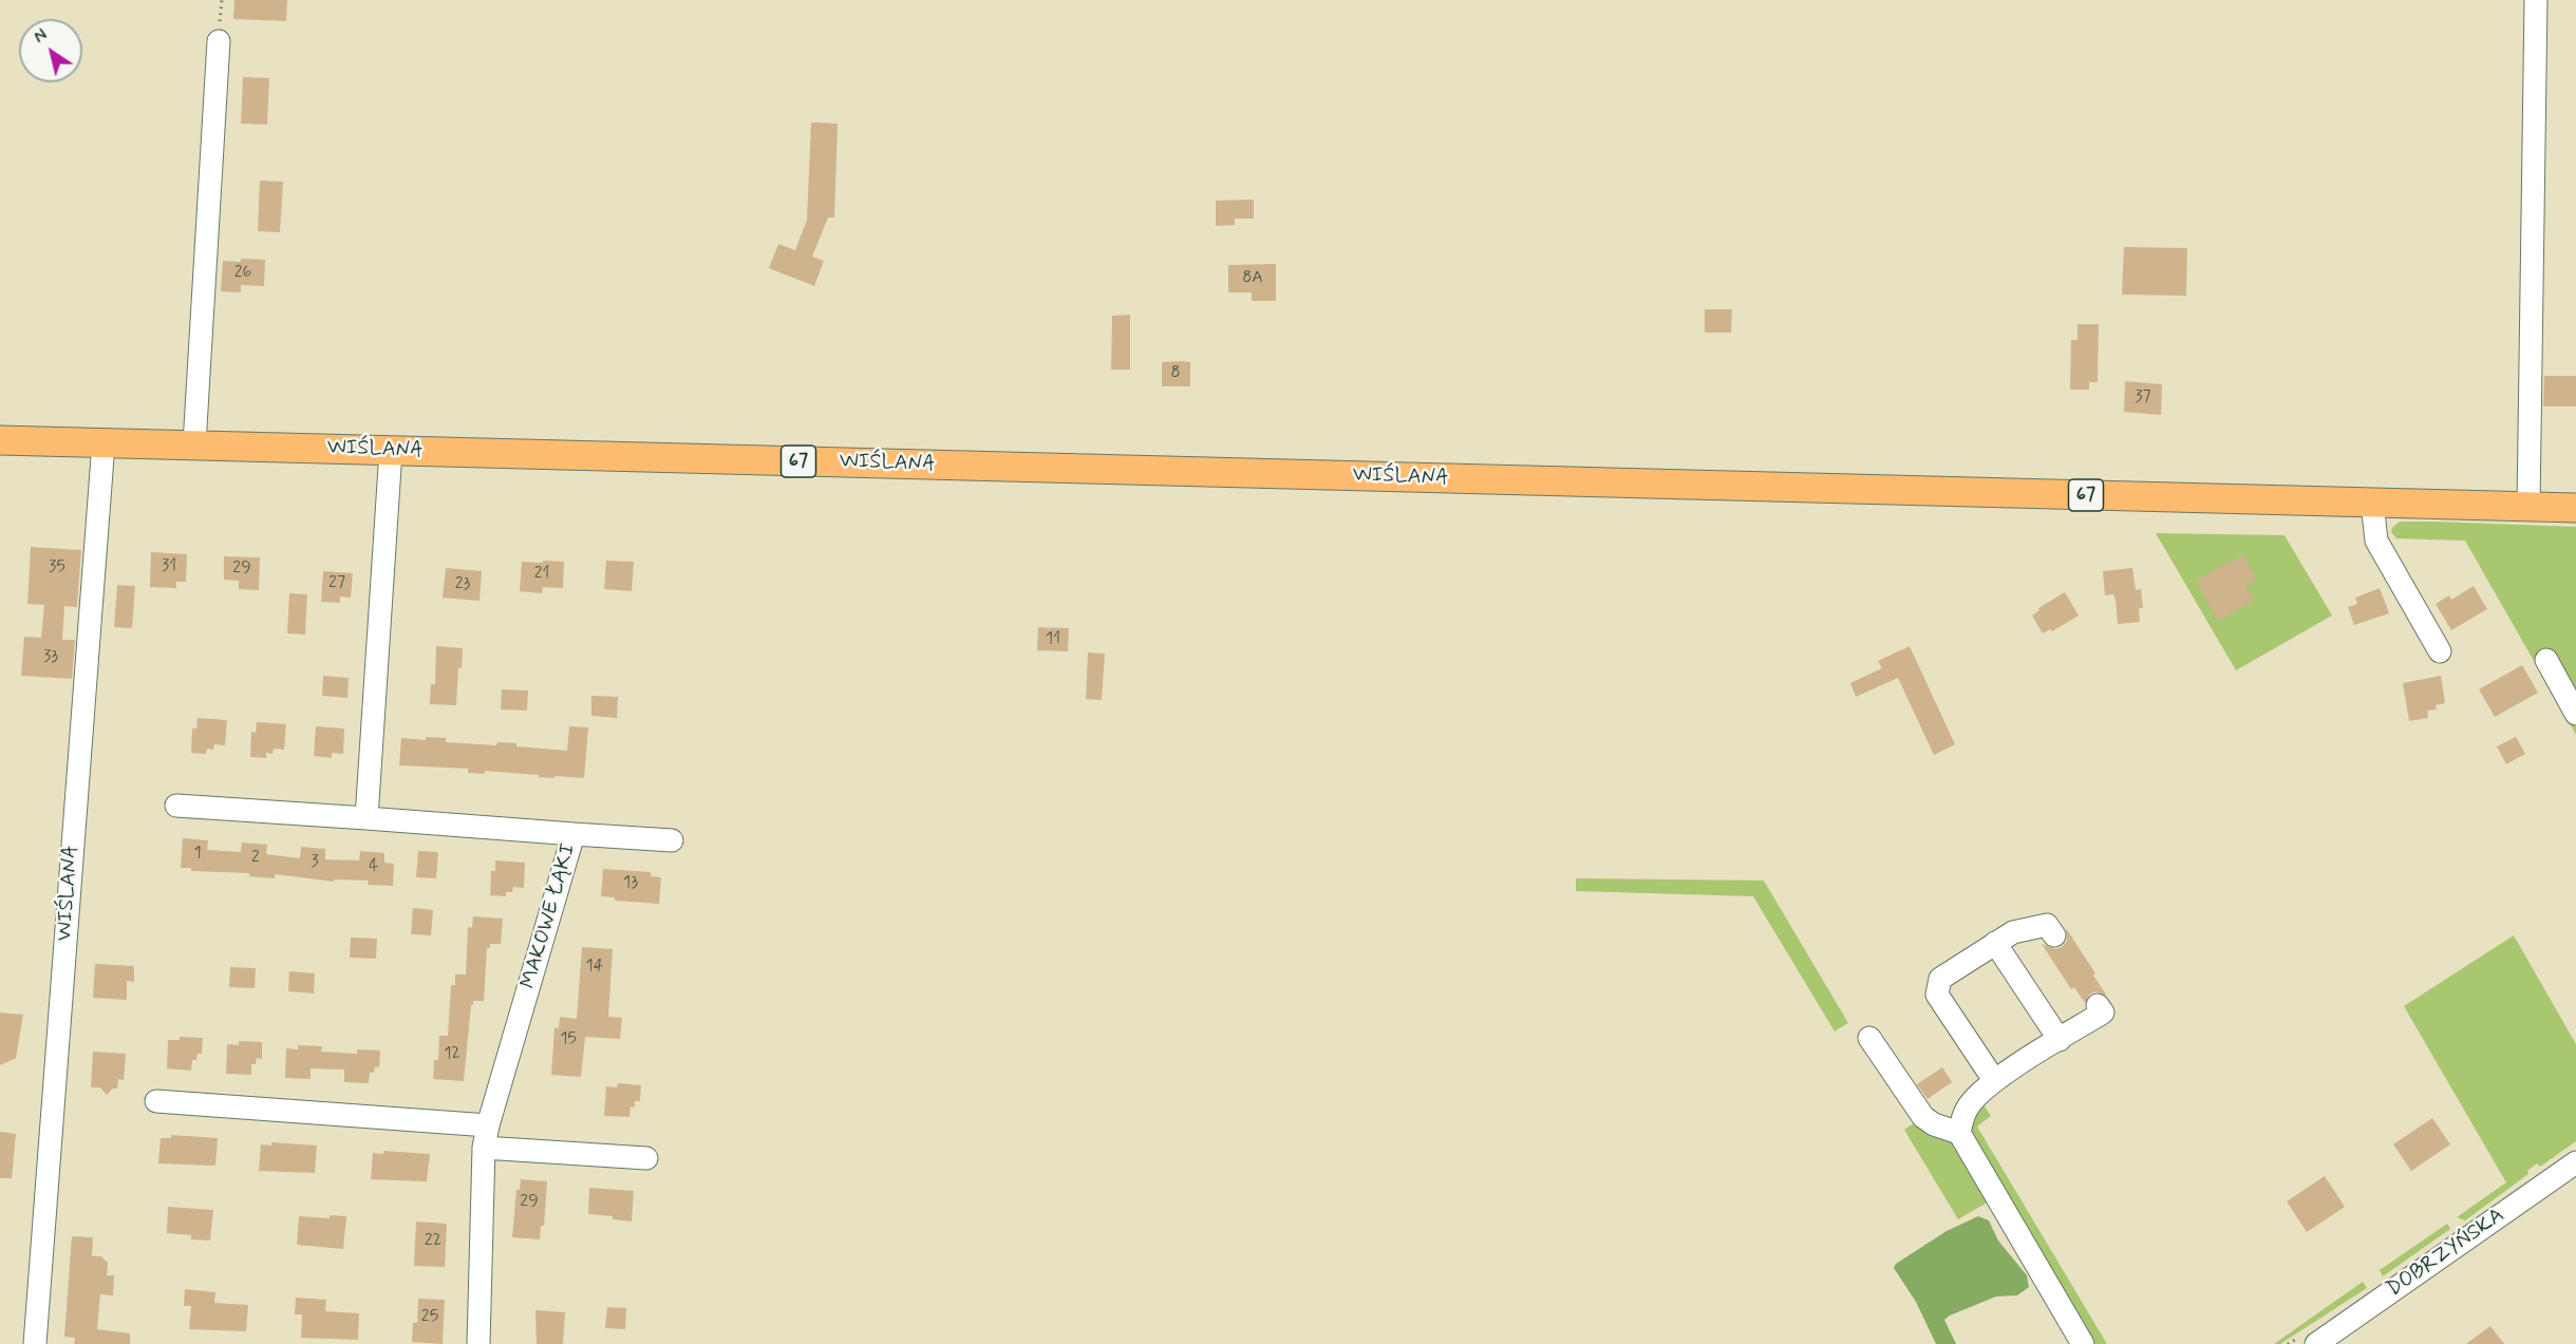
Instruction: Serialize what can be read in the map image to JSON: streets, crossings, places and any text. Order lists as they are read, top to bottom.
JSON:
{
  "streets": {
    "main road": ["WIŚLANA", "67"],
    "street": ["MAKOWE ŁĄKI", "DOBRZYŃSKA"]
  },
  "crossings": [
    ["WIŚLANA", "67"]
  ],
  "house_numbers": [
    "26",
    "8A",
    "8",
    "37",
    "31",
    "35",
    "29",
    "21",
    "27",
    "23",
    "11",
    "33",
    "1",
    "2",
    "3",
    "4",
    "13",
    "14",
    "15",
    "12",
    "29",
    "22",
    "25"
  ],
  "north": "top left"
}
